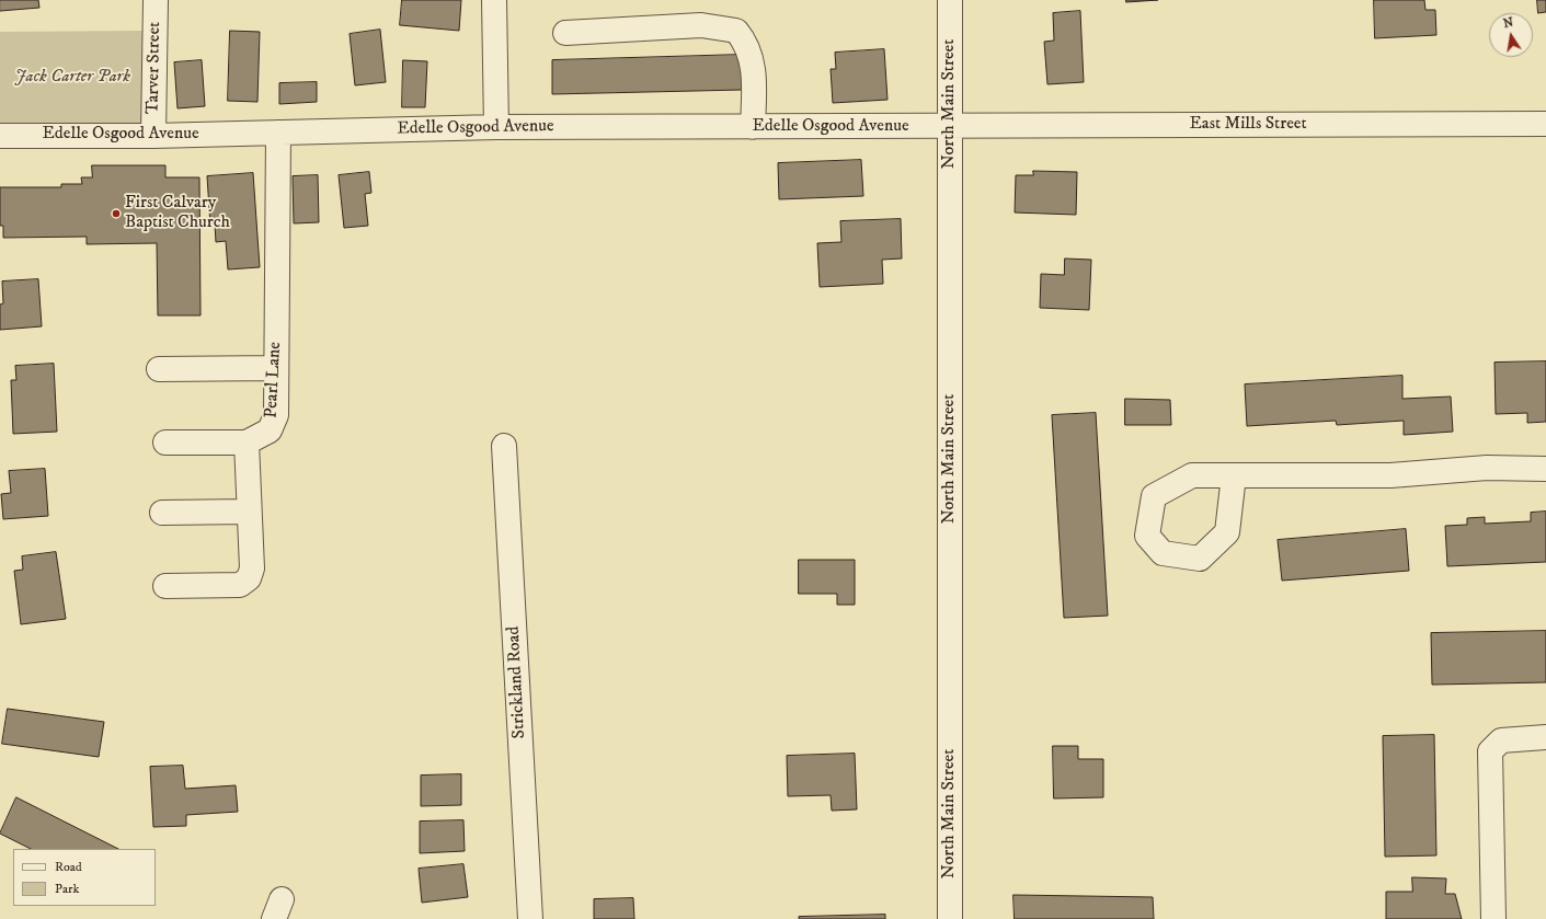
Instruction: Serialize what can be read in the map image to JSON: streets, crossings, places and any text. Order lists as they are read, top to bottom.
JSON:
{
  "streets": {
    "street": [
      "Tarver Street",
      "North Main Street",
      "East Mills Street",
      "Edelle Osgood Avenue",
      "Pearl Lane",
      "Strickland Road"
    ]
  },
  "crossings": [
    ["Tarver Street", "Edelle Osgood Avenue"],
    ["North Main Street", "East Mills Street"],
    ["North Main Street", "Edelle Osgood Avenue"],
    ["East Mills Street", "Edelle Osgood Avenue"],
    ["Edelle Osgood Avenue", "Pearl Lane"]
  ],
  "parks": ["Jack Carter Park"],
  "places": ["First Calvary Baptist Church"],
  "legend": ["Road", "Park"],
  "north": "top"
}
